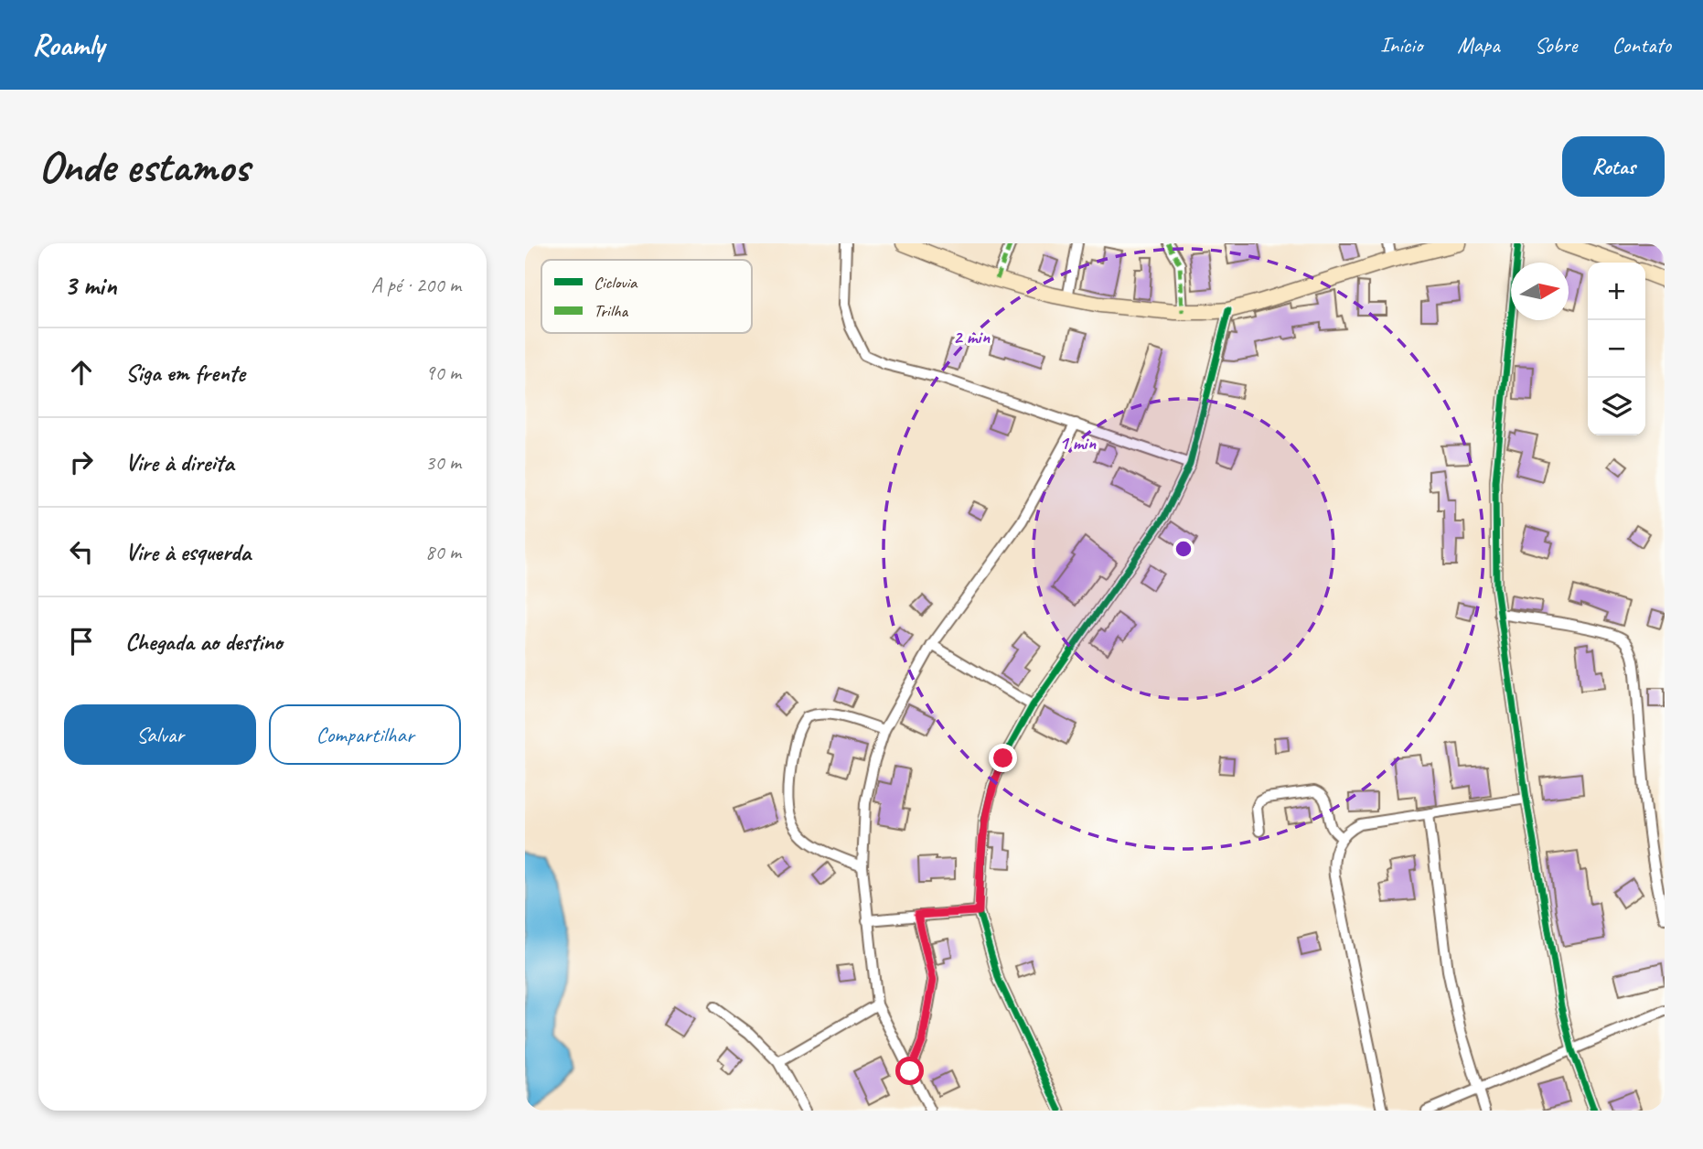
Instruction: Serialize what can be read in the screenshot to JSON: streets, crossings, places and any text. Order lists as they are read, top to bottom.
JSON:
{
  "legend": ["Ciclovia", "Trilha"],
  "north": "right",
  "page": {
    "header": "Roamly",
    "nav": [
      "Início",
      "Mapa",
      "Sobre",
      "Contato"
    ],
    "buttons": [
      "Rotas",
      ["Salvar", "Compartilhar"]
    ],
    "title": "Onde estamos",
    "heading": ["3 min", "A pé · 200 m"],
    "map_buttons": ["+", "−"],
    "list": [
      ["Siga em frente", "90 m"],
      ["Vire à direita", "30 m"],
      ["Vire à esquerda", "80 m"],
      "Chegada ao destino"
    ]
  },
  "rings": ["2 min", "1 min"]
}
